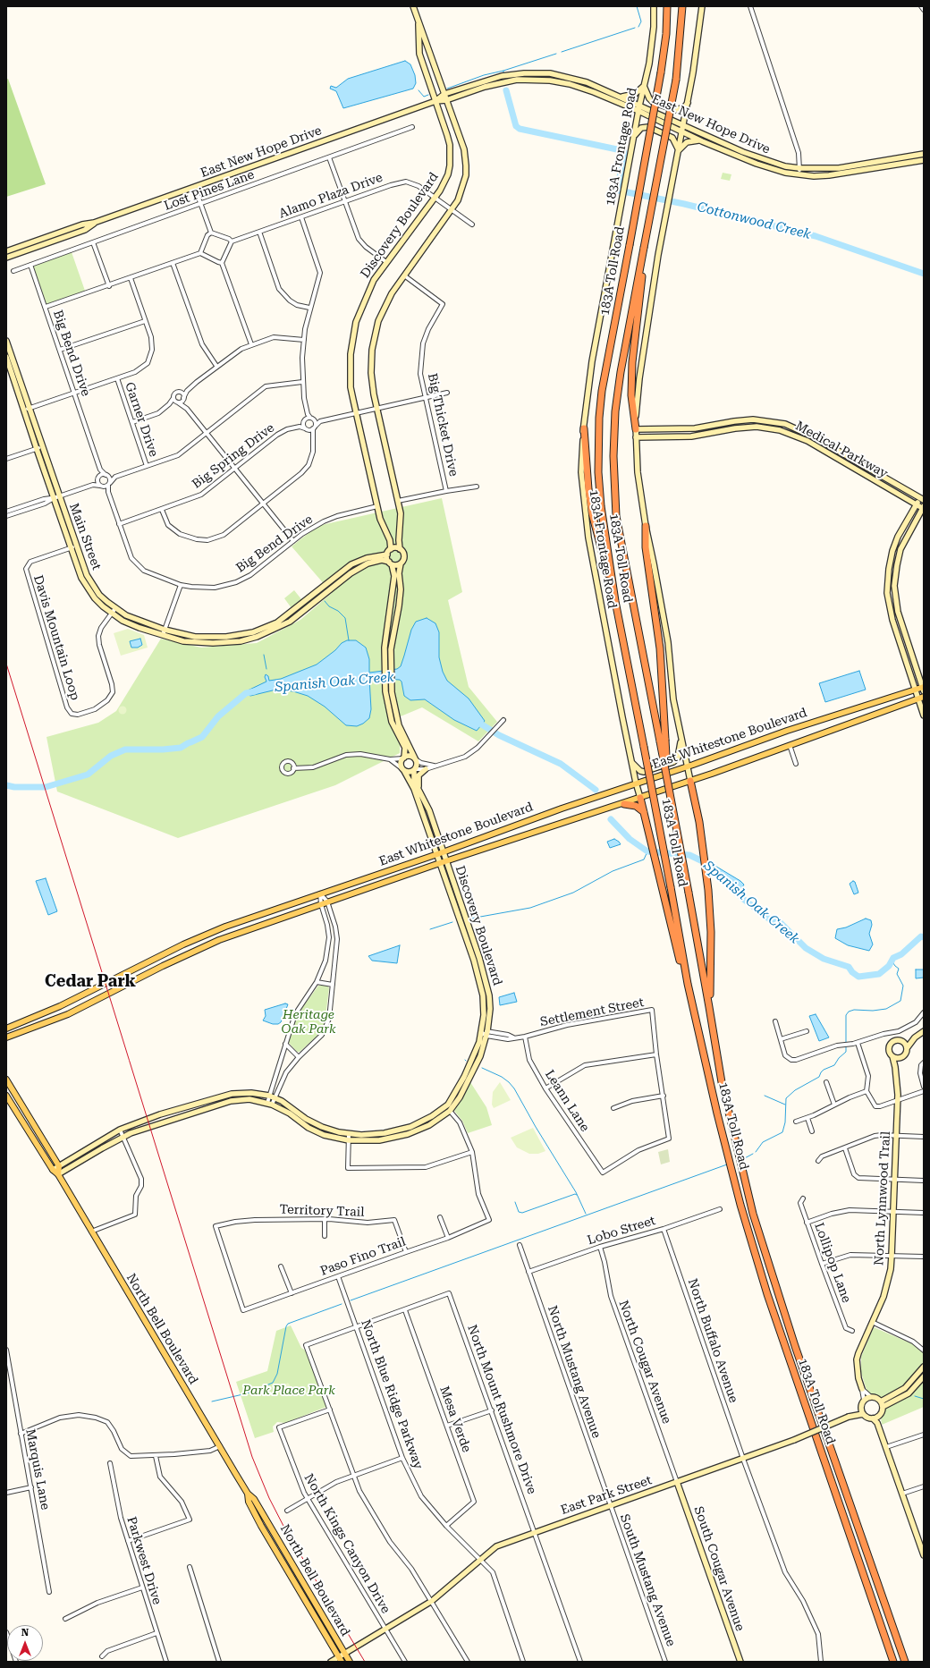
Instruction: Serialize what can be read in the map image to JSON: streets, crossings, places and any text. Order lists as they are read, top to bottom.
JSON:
{
  "streets": {
    "highway": ["183A Toll Road"],
    "main road": ["East Whitestone Boulevard", "North Bell Boulevard"],
    "street": [
      "East New Hope Drive",
      "183A Frontage Road",
      "Lost Pines Lane",
      "Alamo Plaza Drive",
      "Discovery Boulevard",
      "Big Bend Drive",
      "Garner Drive",
      "Big Thicket Drive",
      "Medical Parkway",
      "Big Spring Drive",
      "Main Street",
      "Davis Mountain Loop",
      "Settlement Street",
      "Leann Lane",
      "North Lynnwood Trail",
      "Territory Trail",
      "Lobo Street",
      "Paso Fino Trail",
      "Lollipop Lane",
      "North Buffalo Avenue",
      "North Cougar Avenue",
      "North Mustang Avenue",
      "North Blue Ridge Parkway",
      "North Mount Rushmore Drive",
      "Mesa Verde",
      "Marquis Lane",
      "East Park Street",
      "North Kings Canyon Drive",
      "Parkwest Drive",
      "South Cougar Avenue",
      "South Mustang Avenue"
    ]
  },
  "crossings": [
    ["East New Hope Drive", "183A Frontage Road"],
    ["East New Hope Drive", "Discovery Boulevard"],
    ["183A Frontage Road", "East Whitestone Boulevard"],
    ["Lost Pines Lane", "Big Bend Drive"],
    ["Alamo Plaza Drive", "Discovery Boulevard"],
    ["Discovery Boulevard", "Big Bend Drive"],
    ["Discovery Boulevard", "Main Street"],
    ["Discovery Boulevard", "East Whitestone Boulevard"],
    ["Discovery Boulevard", "Settlement Street"],
    ["Discovery Boulevard", "North Bell Boulevard"],
    ["Big Bend Drive", "Big Spring Drive"],
    ["Main Street", "Davis Mountain Loop"],
    ["Settlement Street", "Leann Lane"],
    ["North Lynnwood Trail", "East Park Street"],
    ["Territory Trail", "Paso Fino Trail"],
    ["Lobo Street", "North Buffalo Avenue"],
    ["Lobo Street", "North Cougar Avenue"],
    ["Lobo Street", "North Mustang Avenue"],
    ["Paso Fino Trail", "North Blue Ridge Parkway"],
    ["North Bell Boulevard", "East Park Street"],
    ["North Buffalo Avenue", "East Park Street"],
    ["North Cougar Avenue", "East Park Street"],
    ["North Cougar Avenue", "South Cougar Avenue"],
    ["North Mustang Avenue", "East Park Street"],
    ["North Mustang Avenue", "South Mustang Avenue"],
    ["North Blue Ridge Parkway", "Mesa Verde"],
    ["North Blue Ridge Parkway", "East Park Street"],
    ["North Mount Rushmore Drive", "Mesa Verde"],
    ["North Mount Rushmore Drive", "East Park Street"],
    ["East Park Street", "North Kings Canyon Drive"],
    ["East Park Street", "South Cougar Avenue"],
    ["East Park Street", "South Mustang Avenue"]
  ],
  "districts": ["Cedar Park"],
  "water": ["Cottonwood Creek", "Spanish Oak Creek"],
  "parks": ["Heritage Oak Park", "Park Place Park"],
  "north": "top"
}
